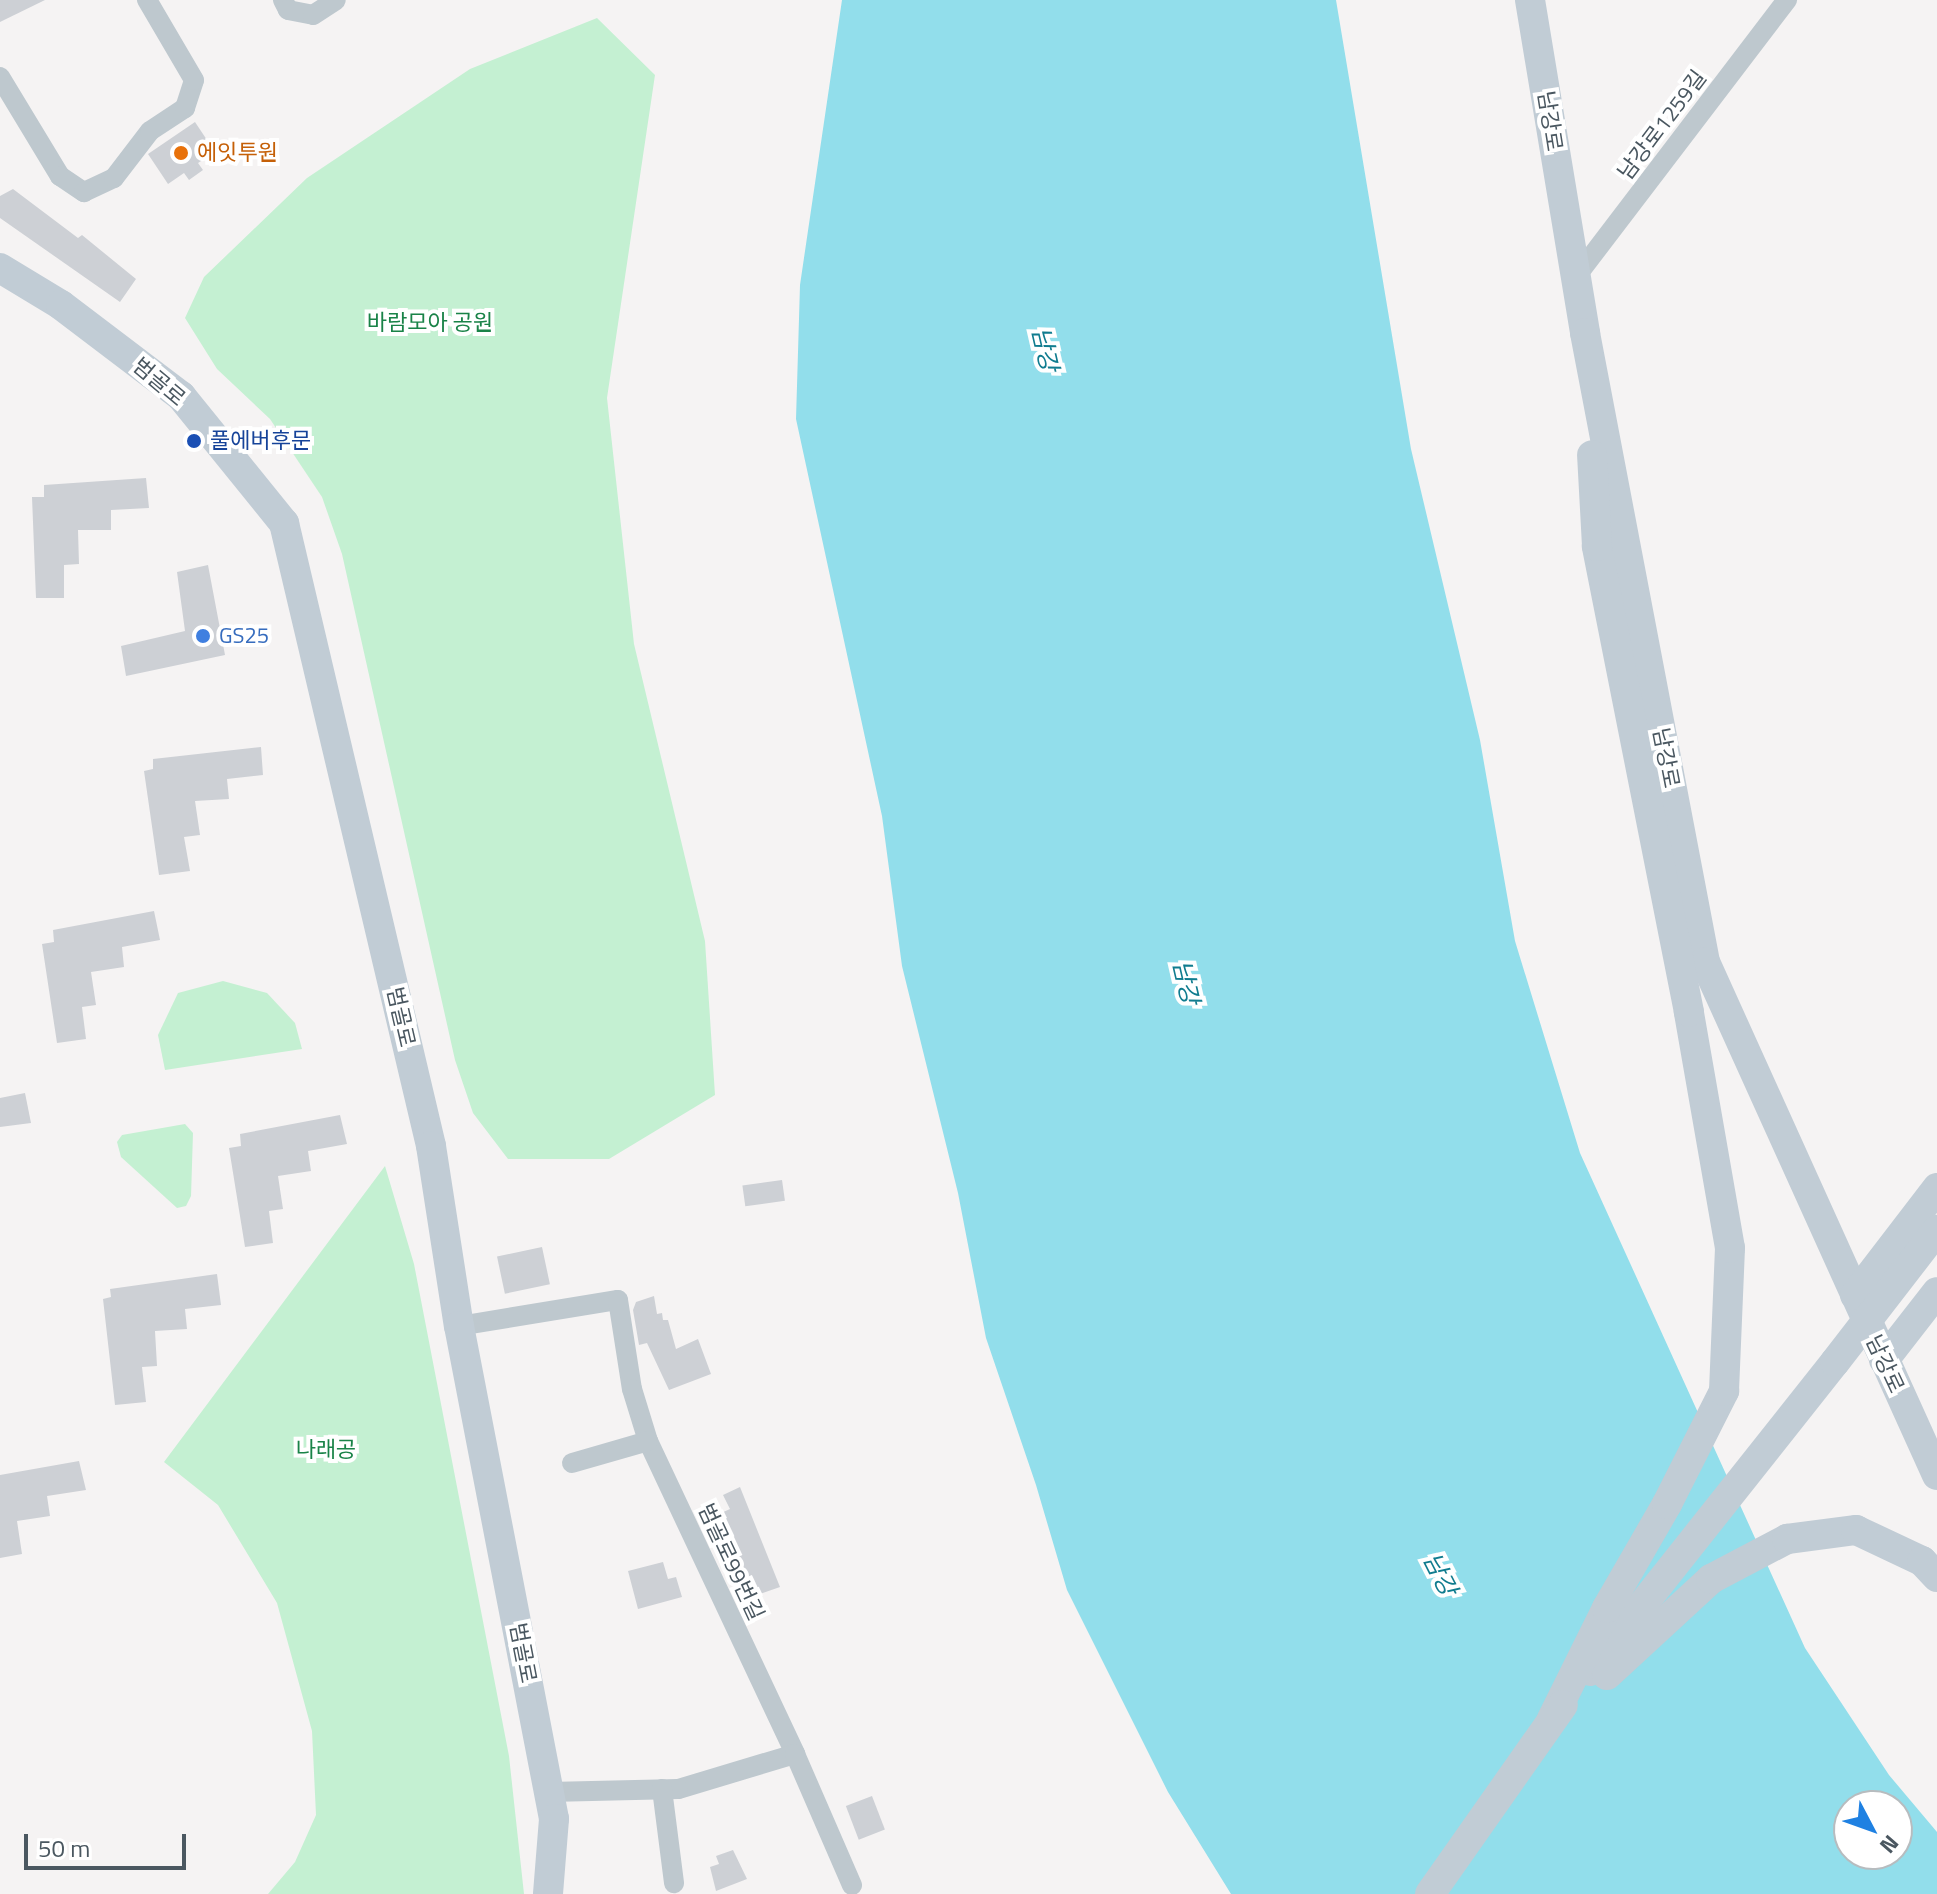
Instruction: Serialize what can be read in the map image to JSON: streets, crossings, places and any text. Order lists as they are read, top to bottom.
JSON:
{
  "streets": {
    "street": [
      "남강로",
      "남강로1259길",
      "범골로",
      "범골로99번길"
    ]
  },
  "crossings": [
    ["남강로", "남강로1259길"],
    ["범골로", "범골로99번길"]
  ],
  "water": ["남강"],
  "parks": ["바람모아 공원", "나래공"],
  "places": ["에잇투원", "풀에버후문", "GS25"],
  "scale_bar": "50 m",
  "north": "bottom right"
}
